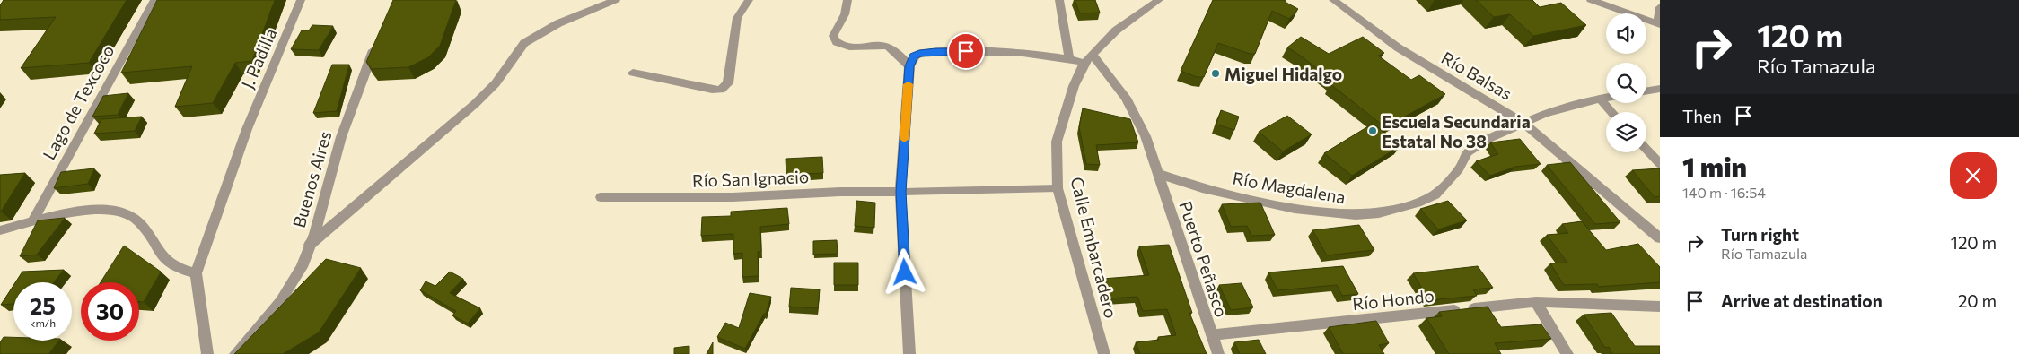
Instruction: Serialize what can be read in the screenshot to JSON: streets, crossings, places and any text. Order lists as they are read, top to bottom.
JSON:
{
  "streets": {
    "street": [
      "J. Padilla",
      "Río Balsas",
      "Lago de Texcoco",
      "Río San Ignacio",
      "Buenos Aires",
      "Río Magdalena",
      "Calle Embarcadero",
      "Puerto Peñasco",
      "Río Hondo"
    ]
  },
  "crossings": [
    ["Río Balsas", "Río Magdalena"],
    ["Río Magdalena", "Puerto Peñasco"],
    ["Puerto Peñasco", "Río Hondo"]
  ],
  "places": ["Miguel Hidalgo", "Escuela Secundaria Estatal No 38"],
  "page": {
    "turn": ["120 m", "Río Tamazula"],
    "then": "Then",
    "heading": ["1 min", "140 m · 16:54"],
    "list": [
      {
        "name": "Turn right",
        "note": "Río Tamazula",
        "value": "120 m"
      },
      {
        "name": "Arrive at destination",
        "value": "20 m"
      }
    ],
    "speed": "25 km/h",
    "limit": "30"
  }
}
